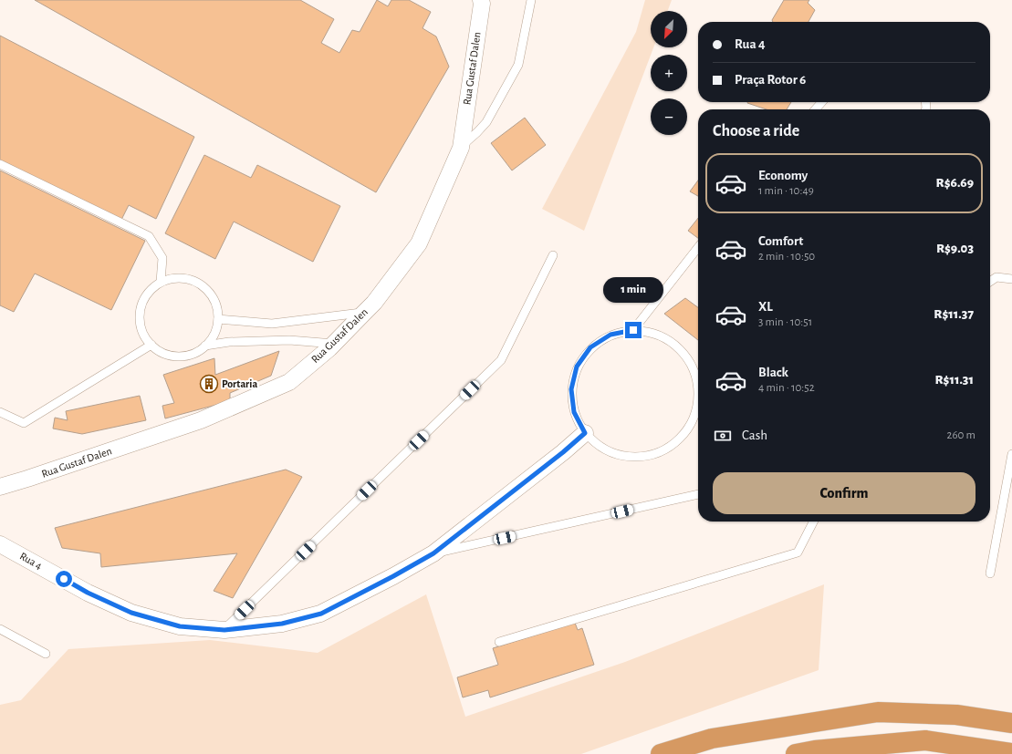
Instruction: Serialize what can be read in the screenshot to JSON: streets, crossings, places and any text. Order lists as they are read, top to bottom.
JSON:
{
  "streets": {
    "street": ["Rua Gustaf Dalen", "Rua 4"]
  },
  "places": {
    "building": ["Portaria"]
  },
  "north": "bottom left",
  "page": {
    "map_buttons": ["+", "−"],
    "banner": ["Rua 4", "Praça Rotor 6"],
    "heading": "Choose a ride",
    "list": [
      {
        "name": "Economy",
        "note": "1 min · 10:49",
        "value": "R$6.69"
      },
      {
        "name": "Comfort",
        "note": "2 min · 10:50",
        "value": "R$9.03"
      },
      {
        "name": "XL",
        "note": "3 min · 10:51",
        "value": "R$11.37"
      },
      {
        "name": "Black",
        "note": "4 min · 10:52",
        "value": "R$11.31"
      }
    ],
    "bubble": "1 min",
    "pay": ["Cash", "260 m"],
    "buttons": "Confirm"
  }
}
